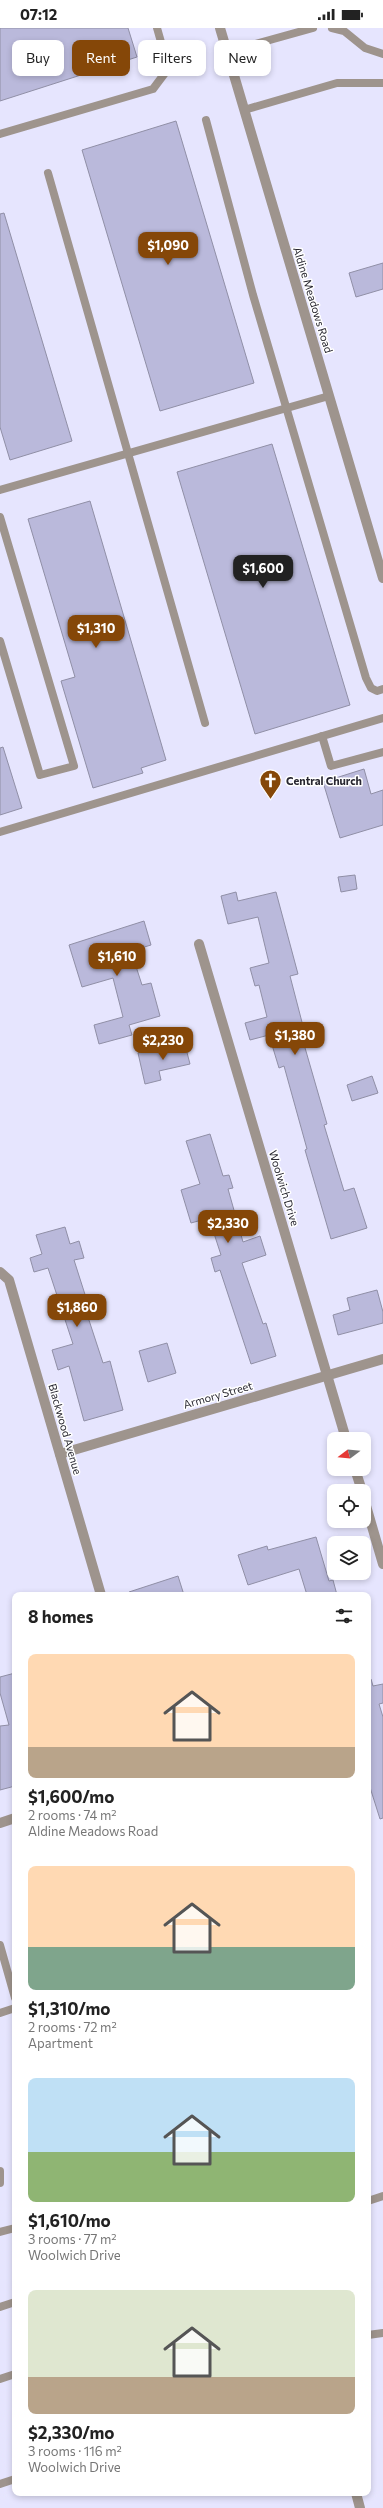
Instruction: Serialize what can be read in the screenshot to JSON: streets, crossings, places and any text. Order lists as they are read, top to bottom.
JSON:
{
  "streets": {
    "street": [
      "Aldine Meadows Road",
      "Woolwich Drive",
      "Armory Street",
      "Blackwood Avenue"
    ]
  },
  "crossings": [
    ["Woolwich Drive", "Armory Street"],
    ["Armory Street", "Blackwood Avenue"]
  ],
  "places": {
    "church": ["Central Church"]
  },
  "north": "left",
  "page": {
    "status": "07:12",
    "chip": [
      "Buy",
      "Rent",
      "Filters",
      "New"
    ],
    "price": [
      "$1,090",
      "$1,600",
      "$1,310",
      "$1,610",
      "$1,380",
      "$2,230",
      "$2,330",
      "$1,860"
    ],
    "heading": "8 homes",
    "list": [
      {
        "name": "$1,600/mo",
        "note": "2 rooms · 74 m² · Aldine Meadows Road"
      },
      {
        "name": "$1,310/mo",
        "note": "2 rooms · 72 m² · Apartment"
      },
      {
        "name": "$1,610/mo",
        "note": "3 rooms · 77 m² · Woolwich Drive"
      },
      {
        "name": "$2,330/mo",
        "note": "3 rooms · 116 m² · Woolwich Drive"
      }
    ]
  }
}
